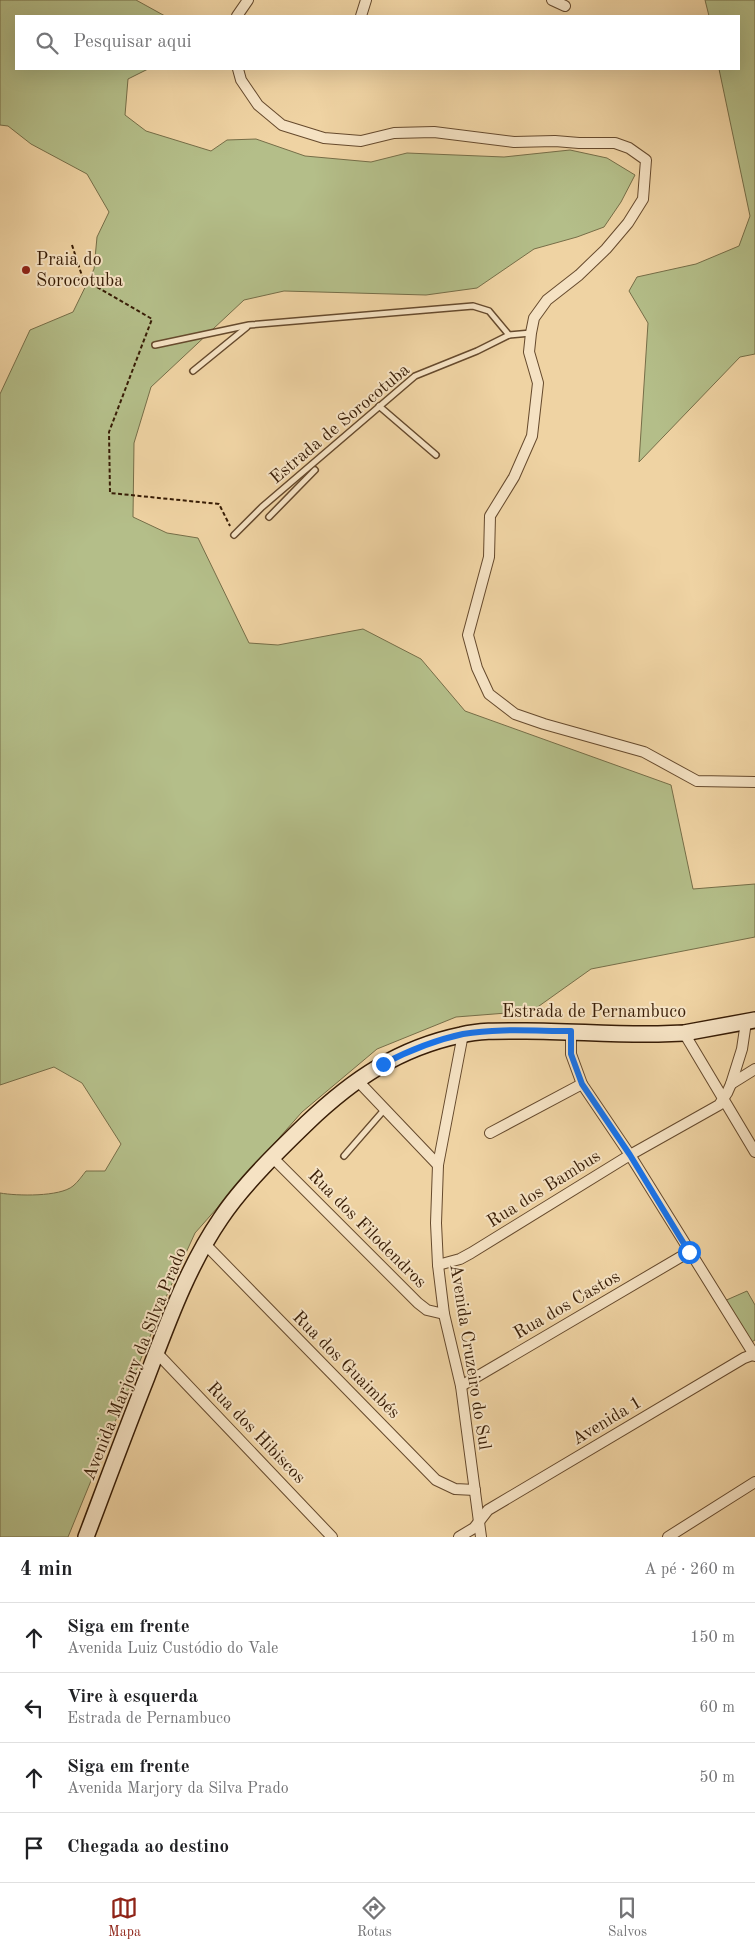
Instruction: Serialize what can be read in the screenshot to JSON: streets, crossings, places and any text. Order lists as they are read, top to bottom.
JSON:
{
  "streets": {
    "main road": ["Estrada de Pernambuco", "Avenida Marjory da Silva Prado"],
    "street": [
      "Rua dos Bambus",
      "Rua dos Filodendros",
      "Rua dos Castos",
      "Avenida Cruzeiro do Sul",
      "Rua dos Guaimbés",
      "Avenida 1",
      "Rua dos Hibiscos"
    ],
    "lane": ["Estrada de Sorocotuba"]
  },
  "crossings": [
    ["Estrada de Pernambuco", "Rua dos Bambus"],
    ["Estrada de Pernambuco", "Avenida Cruzeiro do Sul"],
    ["Estrada de Pernambuco", "Avenida Marjory da Silva Prado"],
    ["Rua dos Bambus", "Avenida Cruzeiro do Sul"],
    ["Rua dos Filodendros", "Avenida Cruzeiro do Sul"],
    ["Rua dos Filodendros", "Avenida Marjory da Silva Prado"],
    ["Rua dos Castos", "Avenida Cruzeiro do Sul"],
    ["Avenida Cruzeiro do Sul", "Avenida Marjory da Silva Prado"],
    ["Avenida Cruzeiro do Sul", "Rua dos Guaimbés"],
    ["Avenida Cruzeiro do Sul", "Avenida 1"],
    ["Avenida Marjory da Silva Prado", "Rua dos Guaimbés"],
    ["Avenida Marjory da Silva Prado", "Rua dos Hibiscos"]
  ],
  "places": ["Praia do Sorocotuba"],
  "page": {
    "search": "Pesquisar aqui",
    "heading": ["4 min", "A pé · 260 m"],
    "list": [
      ["Siga em frente", "Avenida Luiz Custódio do Vale", "150 m"],
      ["Vire à esquerda", "Estrada de Pernambuco", "60 m"],
      ["Siga em frente", "Avenida Marjory da Silva Prado", "50 m"],
      "Chegada ao destino"
    ],
    "nav": ["Mapa", "Rotas", "Salvos"]
  }
}
